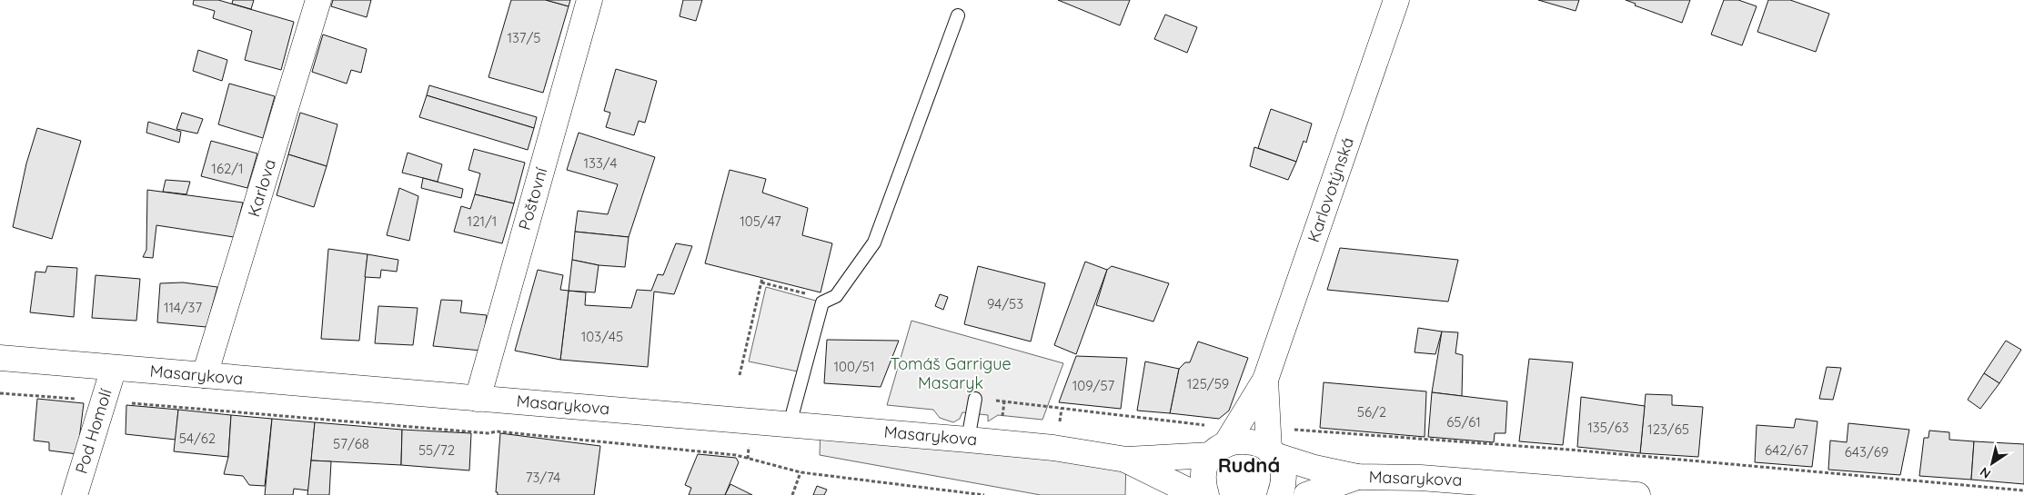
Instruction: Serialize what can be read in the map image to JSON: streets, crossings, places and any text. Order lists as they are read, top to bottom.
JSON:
{
  "streets": {
    "main road": [
      "Karlova",
      "Karlovotýnská",
      "Poštovní",
      "Masarykova",
      "Pod Homolí"
    ]
  },
  "crossings": [
    ["Karlova", "Masarykova"],
    ["Poštovní", "Masarykova"],
    ["Masarykova", "Pod Homolí"]
  ],
  "districts": ["Rudná"],
  "parks": ["Tomáš Garrigue Masaryk"],
  "house_numbers": [
    "137/5",
    "133/4",
    "162/1",
    "121/1",
    "105/47",
    "94/53",
    "114/37",
    "103/45",
    "100/51",
    "125/59",
    "109/57",
    "56/2",
    "65/61",
    "135/63",
    "123/65",
    "54/62",
    "57/68",
    "55/72",
    "642/67",
    "643/69",
    "73/74"
  ],
  "north": "bottom left"
}
